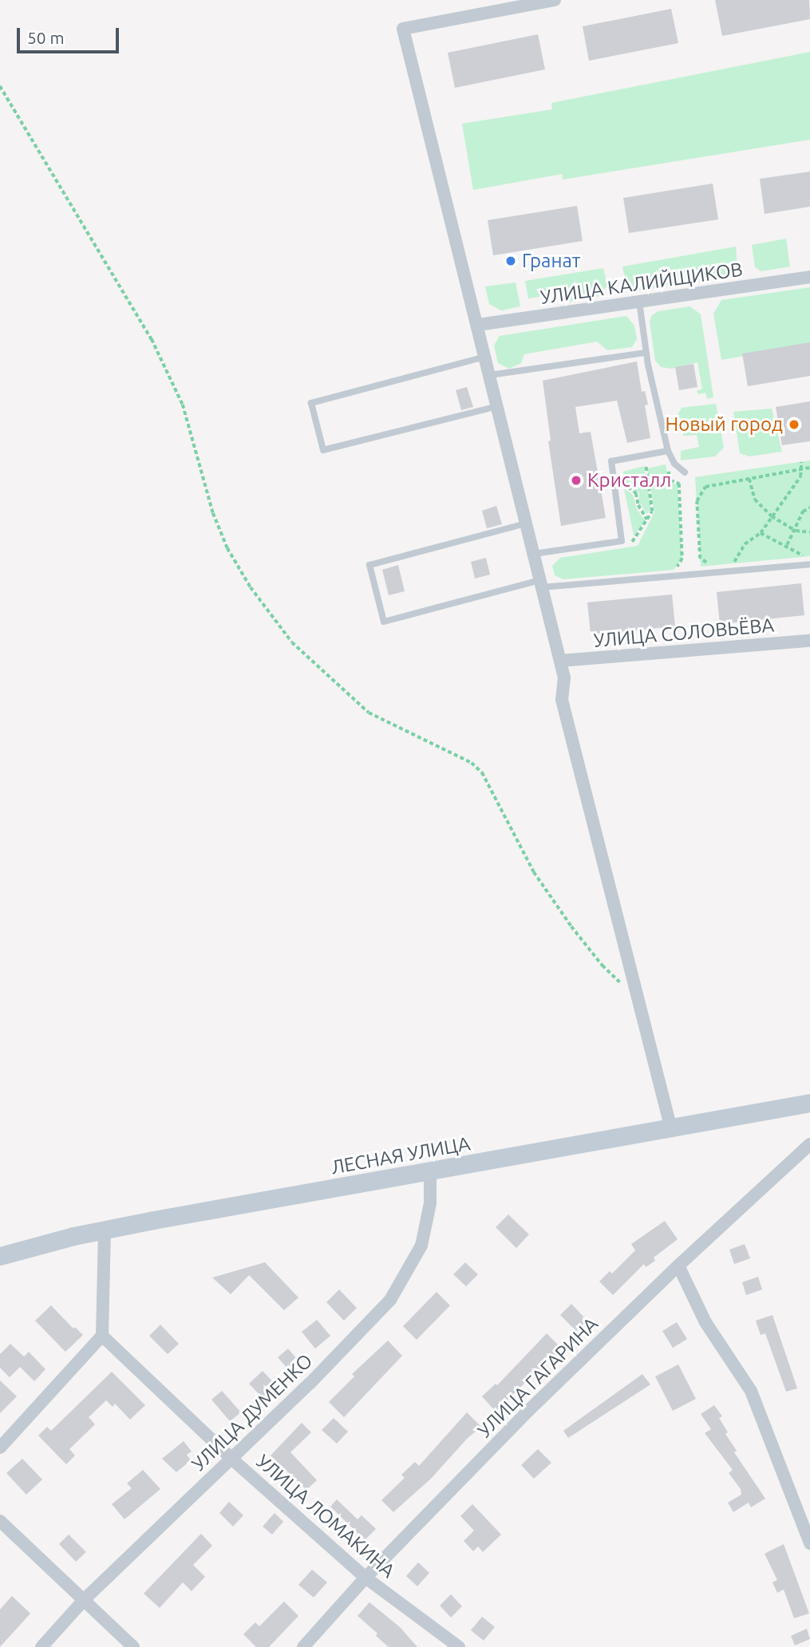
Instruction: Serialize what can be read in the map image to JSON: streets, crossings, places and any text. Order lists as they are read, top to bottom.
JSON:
{
  "streets": {
    "street": [
      "УЛИЦА КАЛИЙЩИКОВ",
      "УЛИЦА СОЛОВЬЁВА",
      "ЛЕСНАЯ УЛИЦА",
      "УЛИЦА ГАГАРИНА",
      "УЛИЦА ДУМЕНКО",
      "УЛИЦА ЛОМАКИНА"
    ]
  },
  "crossings": [
    ["ЛЕСНАЯ УЛИЦА", "УЛИЦА ДУМЕНКО"],
    ["УЛИЦА ГАГАРИНА", "УЛИЦА ЛОМАКИНА"],
    ["УЛИЦА ДУМЕНКО", "УЛИЦА ЛОМАКИНА"]
  ],
  "places": ["Гранат", "Новый город", "Кристалл"],
  "scale_bar": "50 m"
}
